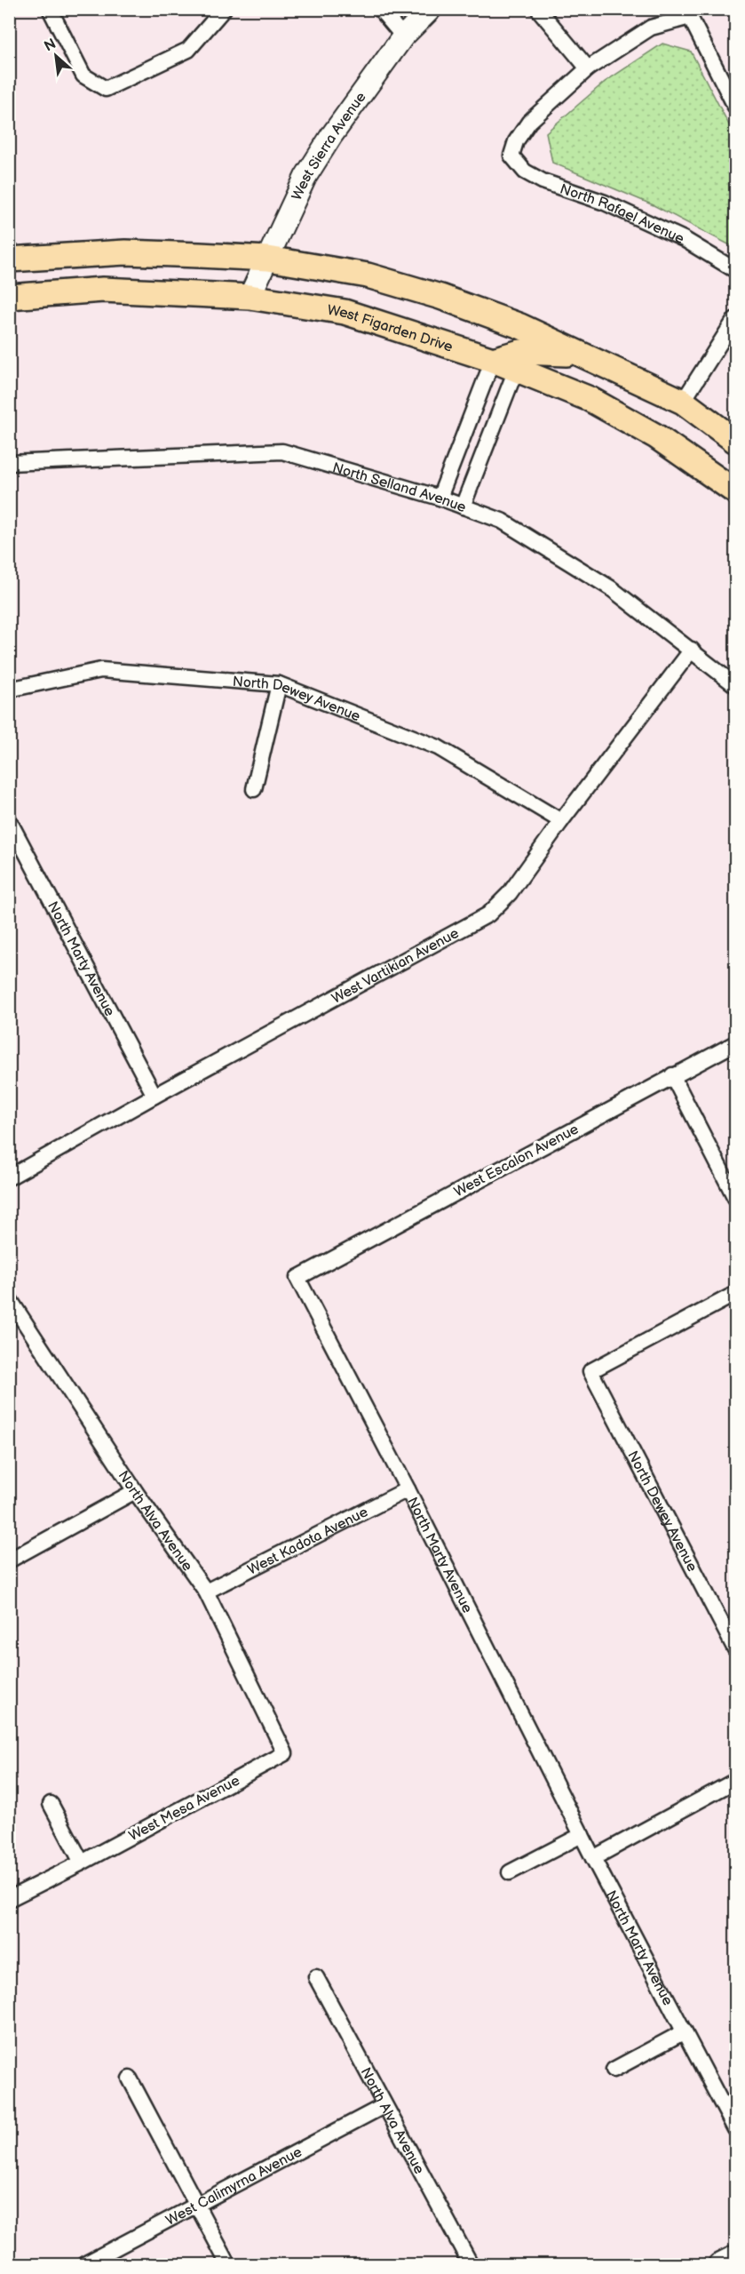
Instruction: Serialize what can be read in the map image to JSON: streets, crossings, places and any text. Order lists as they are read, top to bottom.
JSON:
{
  "streets": {
    "main road": ["West Figarden Drive"],
    "street": [
      "West Sierra Avenue",
      "North Rafael Avenue",
      "North Selland Avenue",
      "North Dewey Avenue",
      "North Marty Avenue",
      "West Vartikian Avenue",
      "West Escalon Avenue",
      "North Alva Avenue",
      "West Kadota Avenue",
      "West Mesa Avenue",
      "West Calimyrna Avenue"
    ]
  },
  "crossings": [
    ["West Sierra Avenue", "West Figarden Drive"],
    ["North Selland Avenue", "West Vartikian Avenue"],
    ["North Dewey Avenue", "West Vartikian Avenue"],
    ["North Marty Avenue", "West Vartikian Avenue"],
    ["North Marty Avenue", "West Escalon Avenue"],
    ["North Marty Avenue", "West Kadota Avenue"],
    ["North Alva Avenue", "West Kadota Avenue"],
    ["North Alva Avenue", "West Mesa Avenue"],
    ["North Alva Avenue", "West Calimyrna Avenue"]
  ],
  "north": "top left"
}
